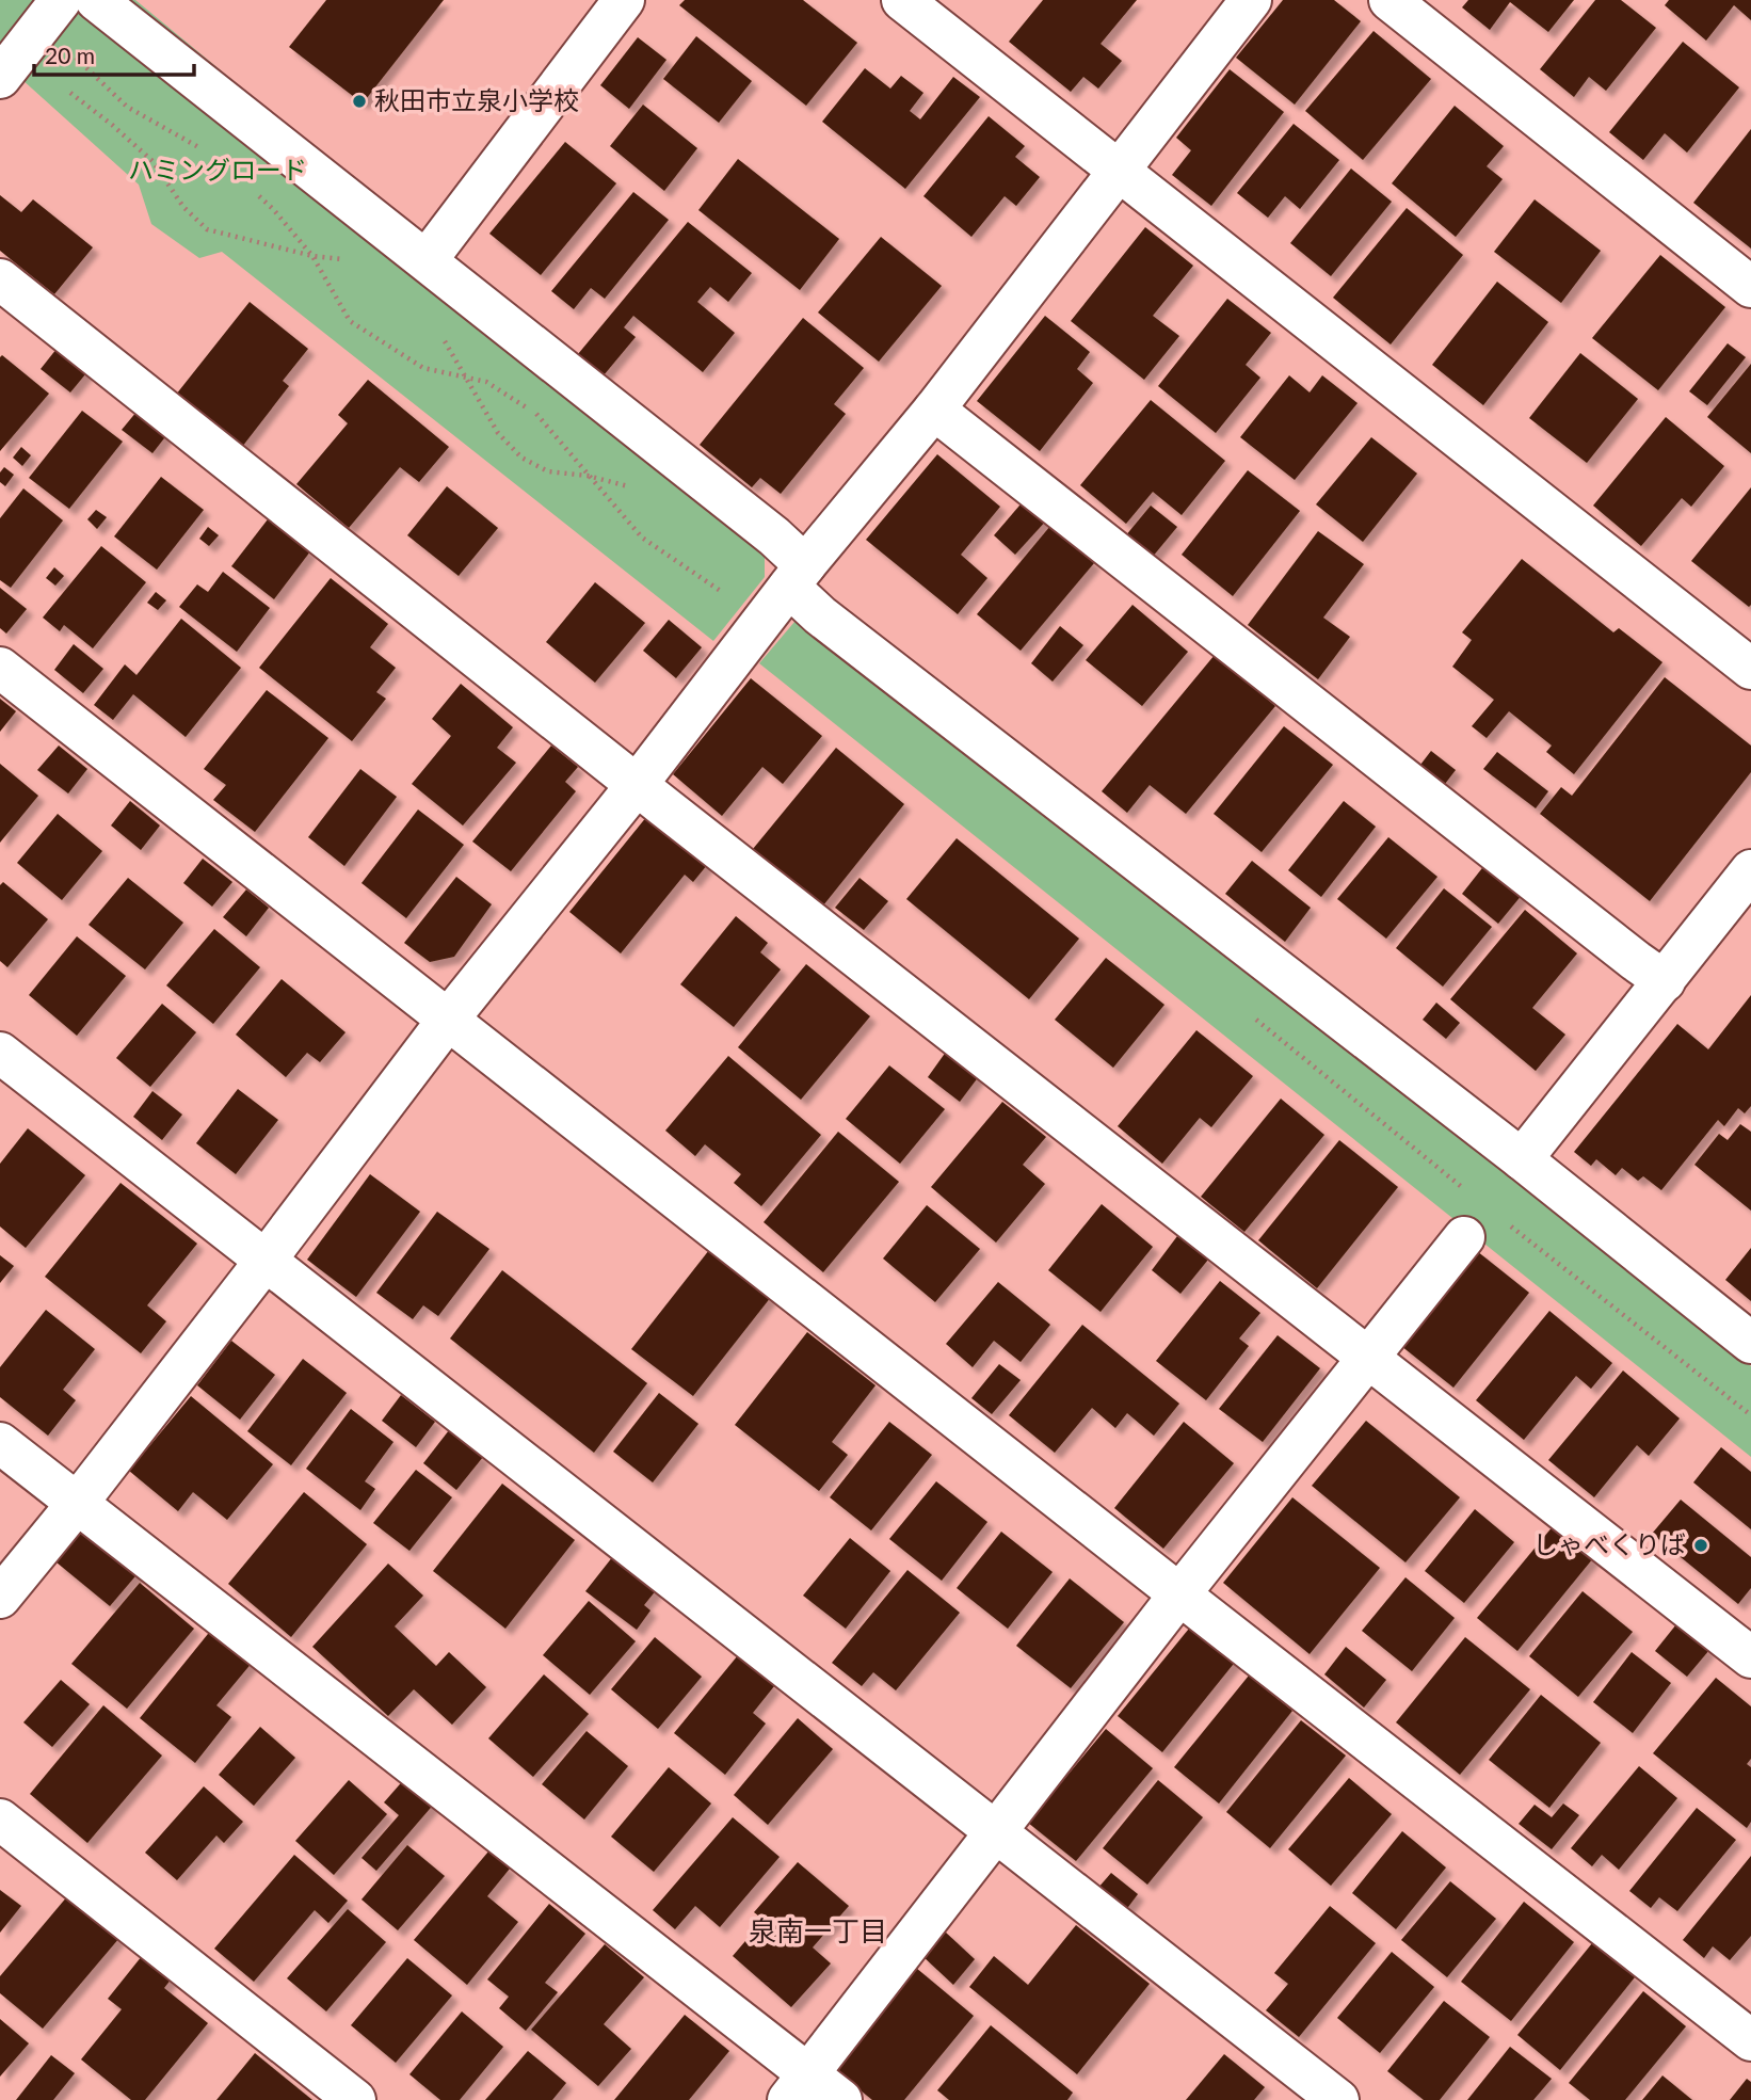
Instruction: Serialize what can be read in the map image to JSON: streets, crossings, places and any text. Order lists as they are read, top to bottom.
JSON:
{
  "districts": ["泉南一丁目"],
  "parks": ["ハミングロード"],
  "places": ["秋田市立泉小学校", "しゃべくりば"],
  "scale_bar": "20 m"
}
